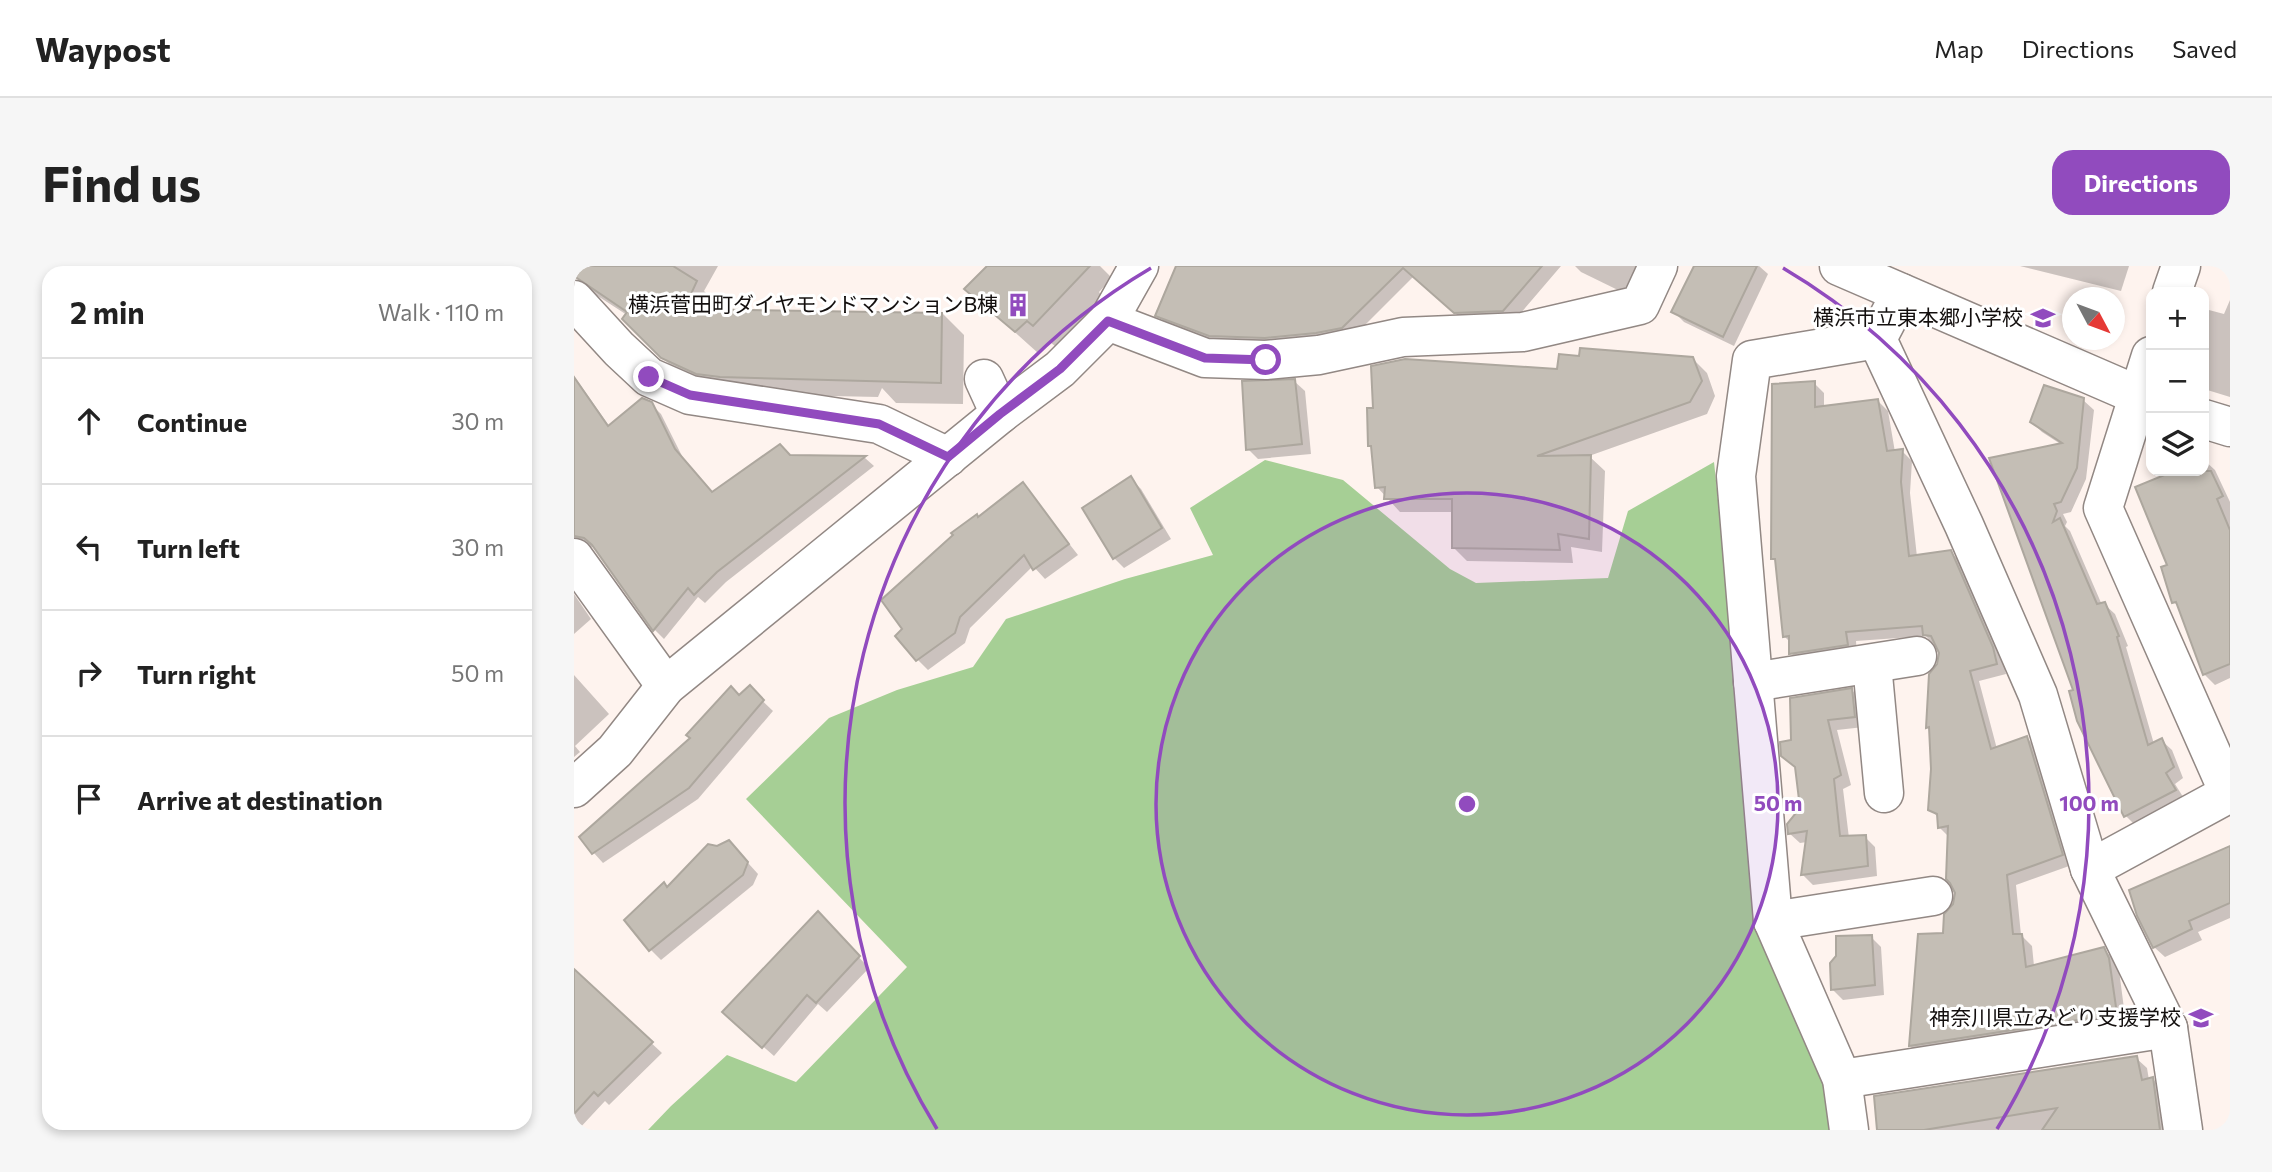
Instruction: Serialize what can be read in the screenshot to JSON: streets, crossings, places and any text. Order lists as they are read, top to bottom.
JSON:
{
  "places": {
    "building": ["横浜菅田町ダイヤモンドマンションB棟"],
    "school or university": ["横浜市立東本郷小学校", "神奈川県立みどり支援学校"]
  },
  "north": "bottom right",
  "page": {
    "header": "Waypost",
    "nav": ["Map", "Directions", "Saved"],
    "buttons": "Directions",
    "title": "Find us",
    "heading": ["2 min", "Walk · 110 m"],
    "map_buttons": ["+", "−"],
    "list": [
      ["Continue", "30 m"],
      ["Turn left", "30 m"],
      ["Turn right", "50 m"],
      "Arrive at destination"
    ]
  },
  "rings": ["50 m", "100 m"]
}
